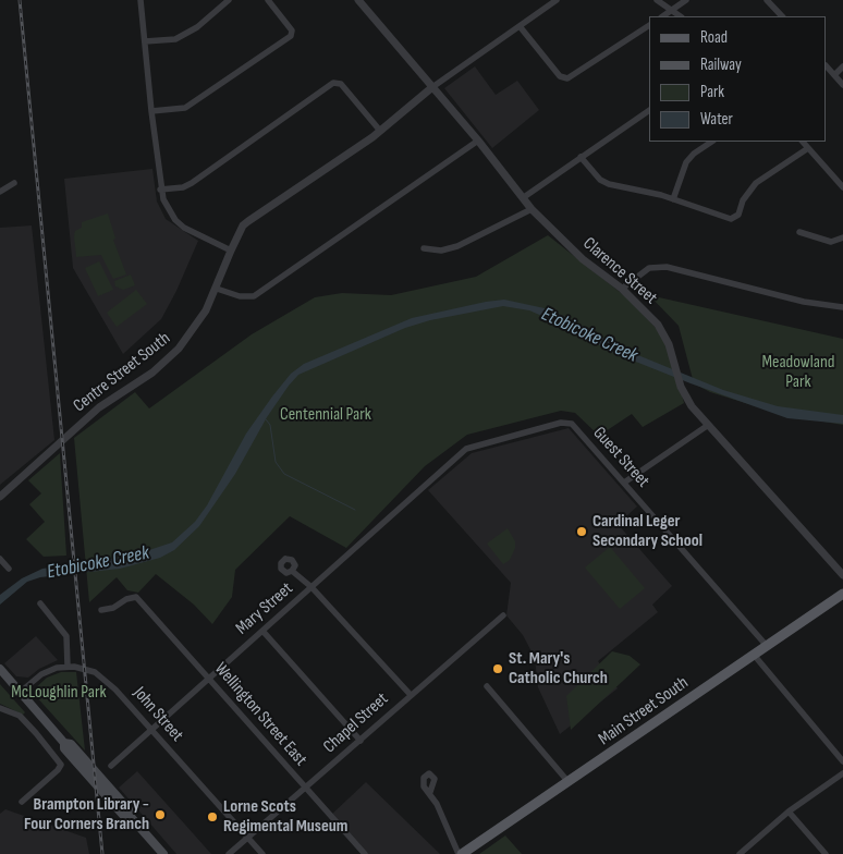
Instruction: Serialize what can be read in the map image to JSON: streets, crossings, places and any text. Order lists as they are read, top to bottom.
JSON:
{
  "streets": {
    "main road": ["Main Street South"],
    "street": [
      "Clarence Street",
      "Centre Street South",
      "Guest Street",
      "Mary Street",
      "John Street",
      "Wellington Street East",
      "Chapel Street"
    ]
  },
  "crossings": [
    ["Clarence Street", "Centre Street South"],
    ["Guest Street", "Mary Street"],
    ["Guest Street", "Main Street South"],
    ["Mary Street", "John Street"],
    ["Mary Street", "Wellington Street East"],
    ["John Street", "Chapel Street"],
    ["Wellington Street East", "Chapel Street"]
  ],
  "water": ["Etobicoke Creek"],
  "parks": ["Meadowland Park", "Centennial Park", "McLoughlin Park"],
  "places": [
    "Cardinal Leger Secondary School",
    "St. Mary's Catholic Church",
    "Brampton Library - Four Corners Branch",
    "Lorne Scots Regimental Museum"
  ],
  "legend": [
    "Road",
    "Railway",
    "Park",
    "Water"
  ]
}
